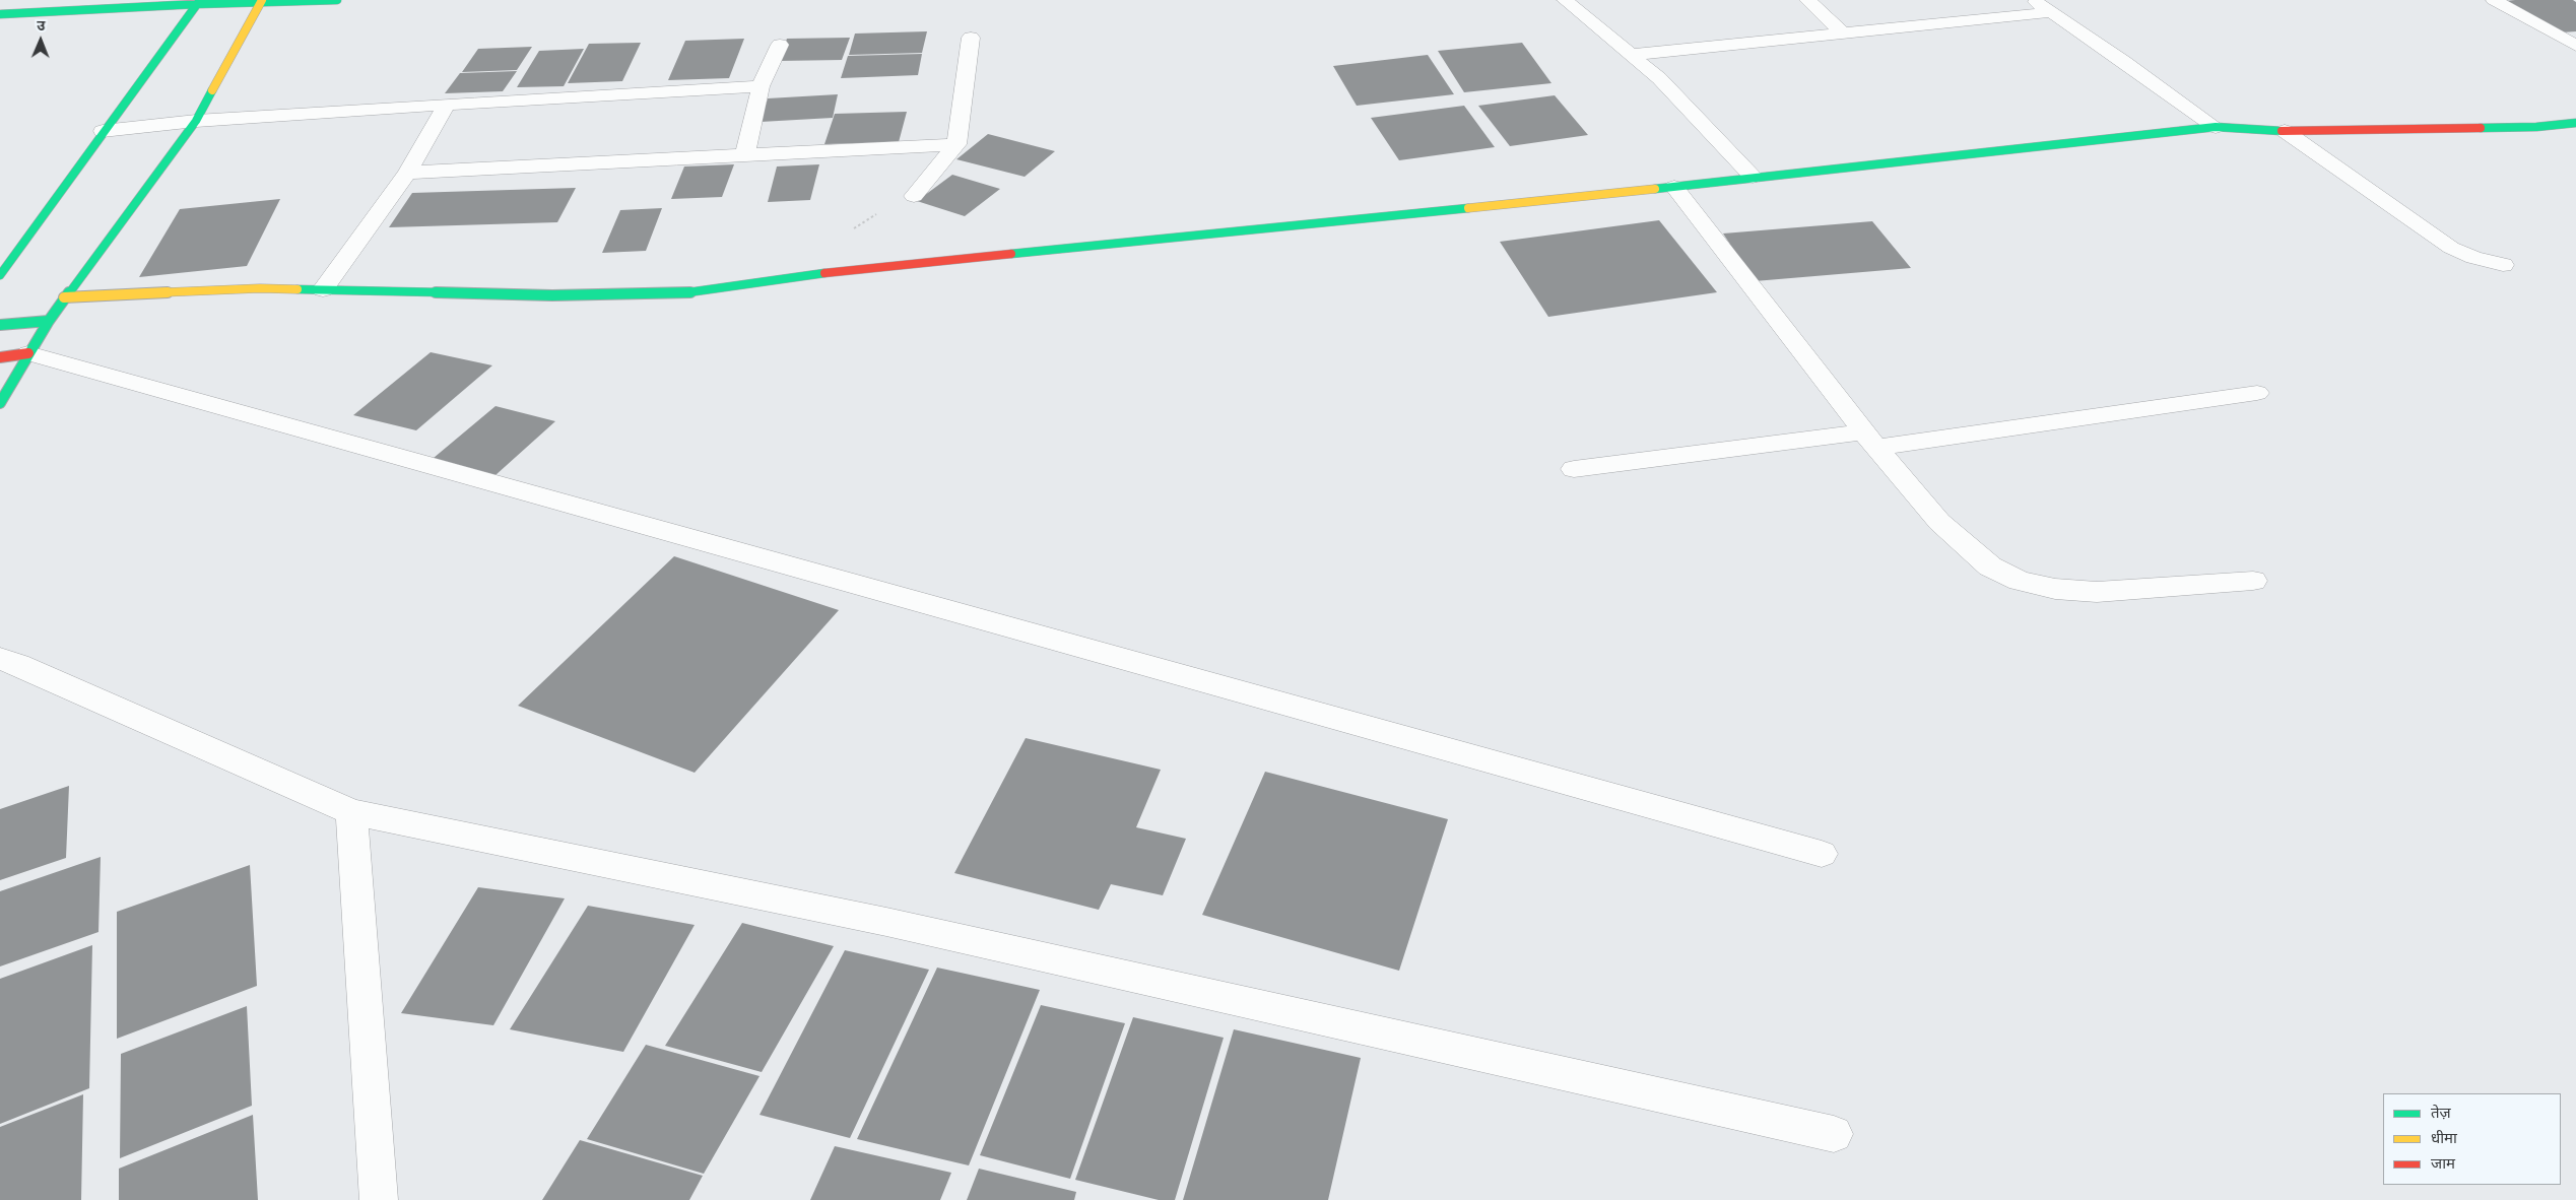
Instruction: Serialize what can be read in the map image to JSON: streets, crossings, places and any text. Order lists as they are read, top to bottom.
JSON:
{
  "legend": ["तेज़", "धीमा", "जाम"],
  "north": "top"
}
